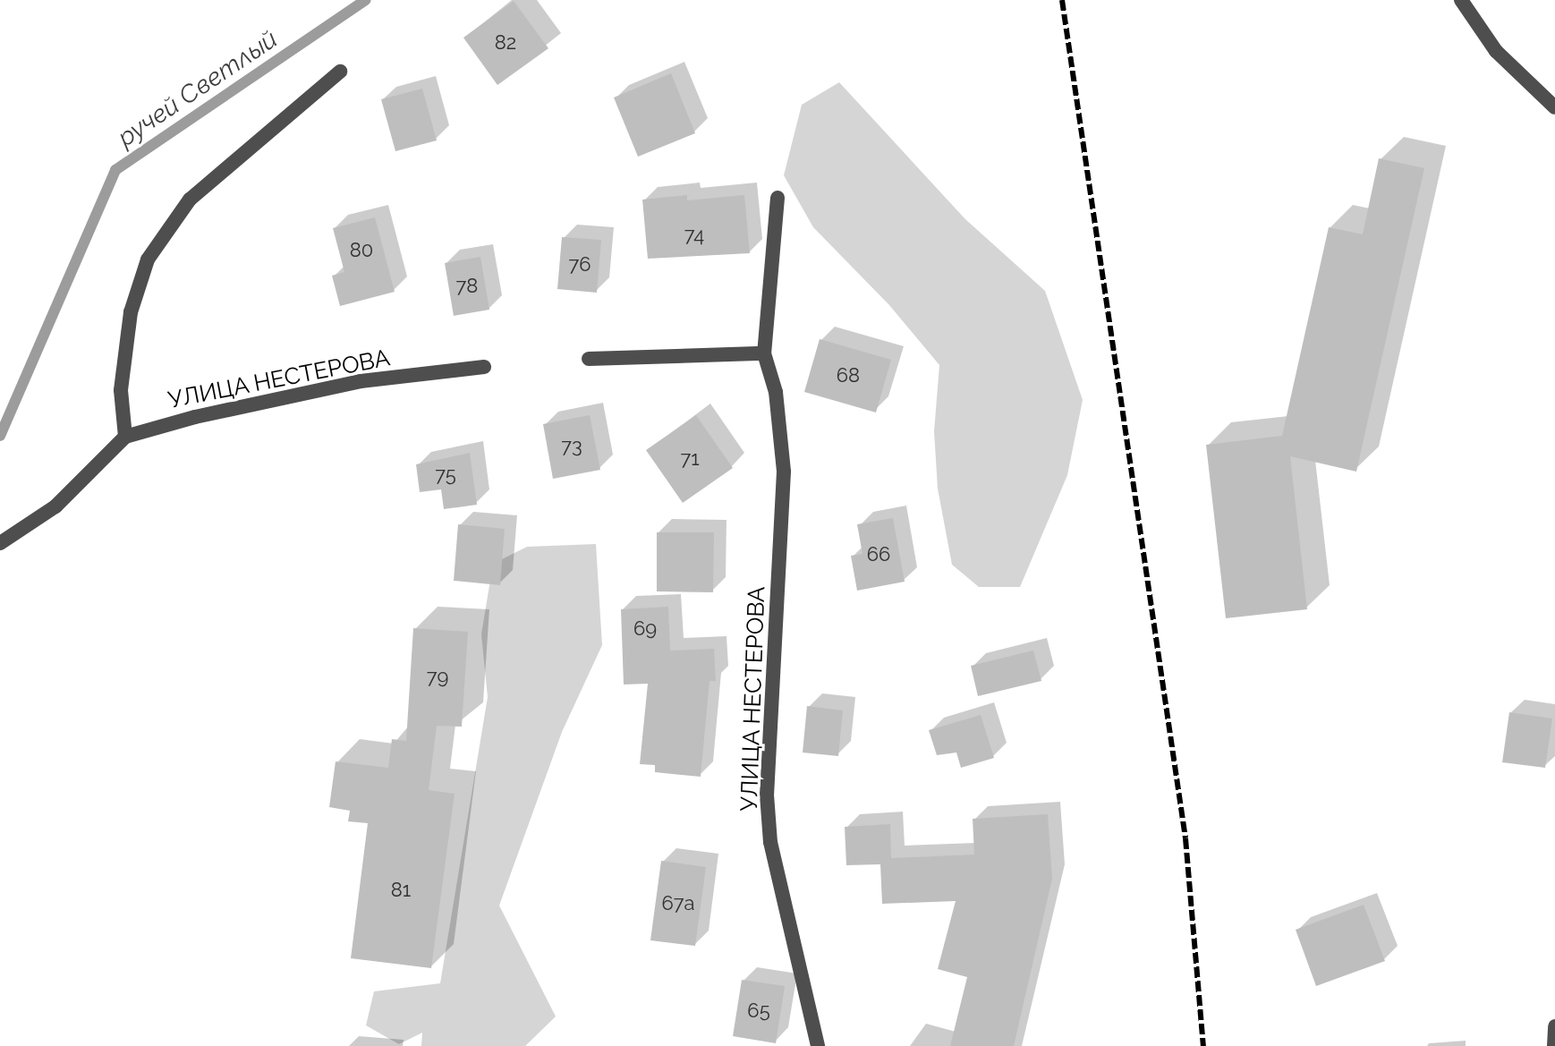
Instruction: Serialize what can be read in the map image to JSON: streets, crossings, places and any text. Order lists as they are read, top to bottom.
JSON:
{
  "streets": {
    "street": ["УЛИЦА НЕСТЕРОВА"]
  },
  "water": ["ручей Светлый"],
  "house_numbers": [
    "82",
    "74",
    "80",
    "76",
    "78",
    "68",
    "73",
    "71",
    "75",
    "66",
    "69",
    "79",
    "81",
    "67а",
    "65"
  ]
}
